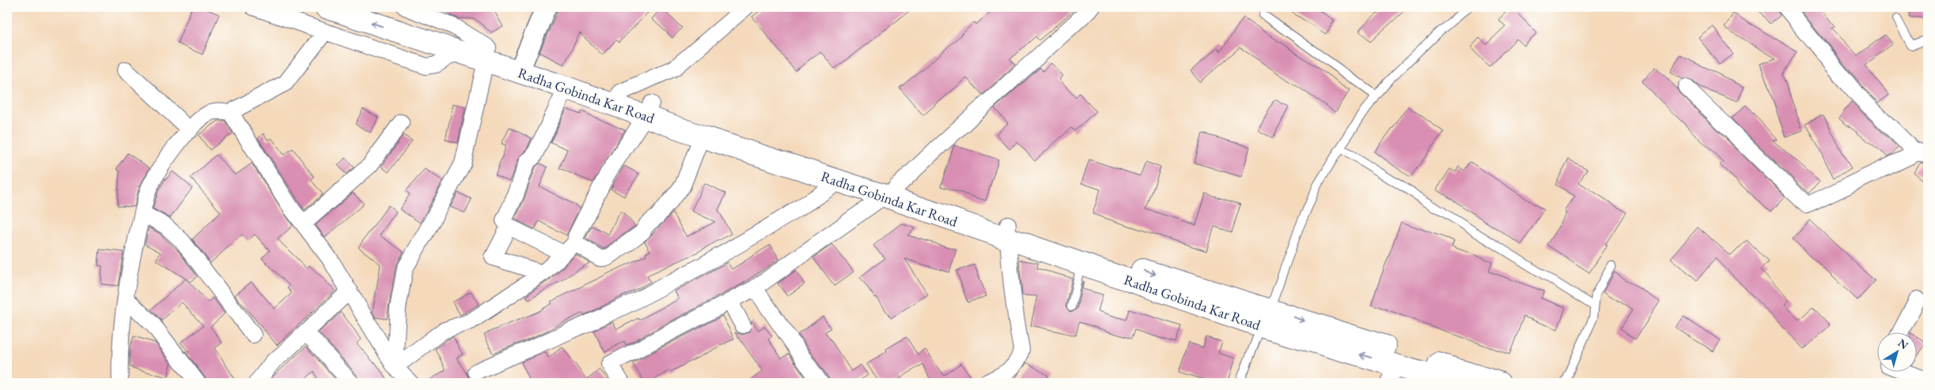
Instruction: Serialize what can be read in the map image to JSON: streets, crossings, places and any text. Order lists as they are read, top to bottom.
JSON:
{
  "streets": {
    "main road": ["Radha Gobinda Kar Road"]
  },
  "north": "top right"
}
